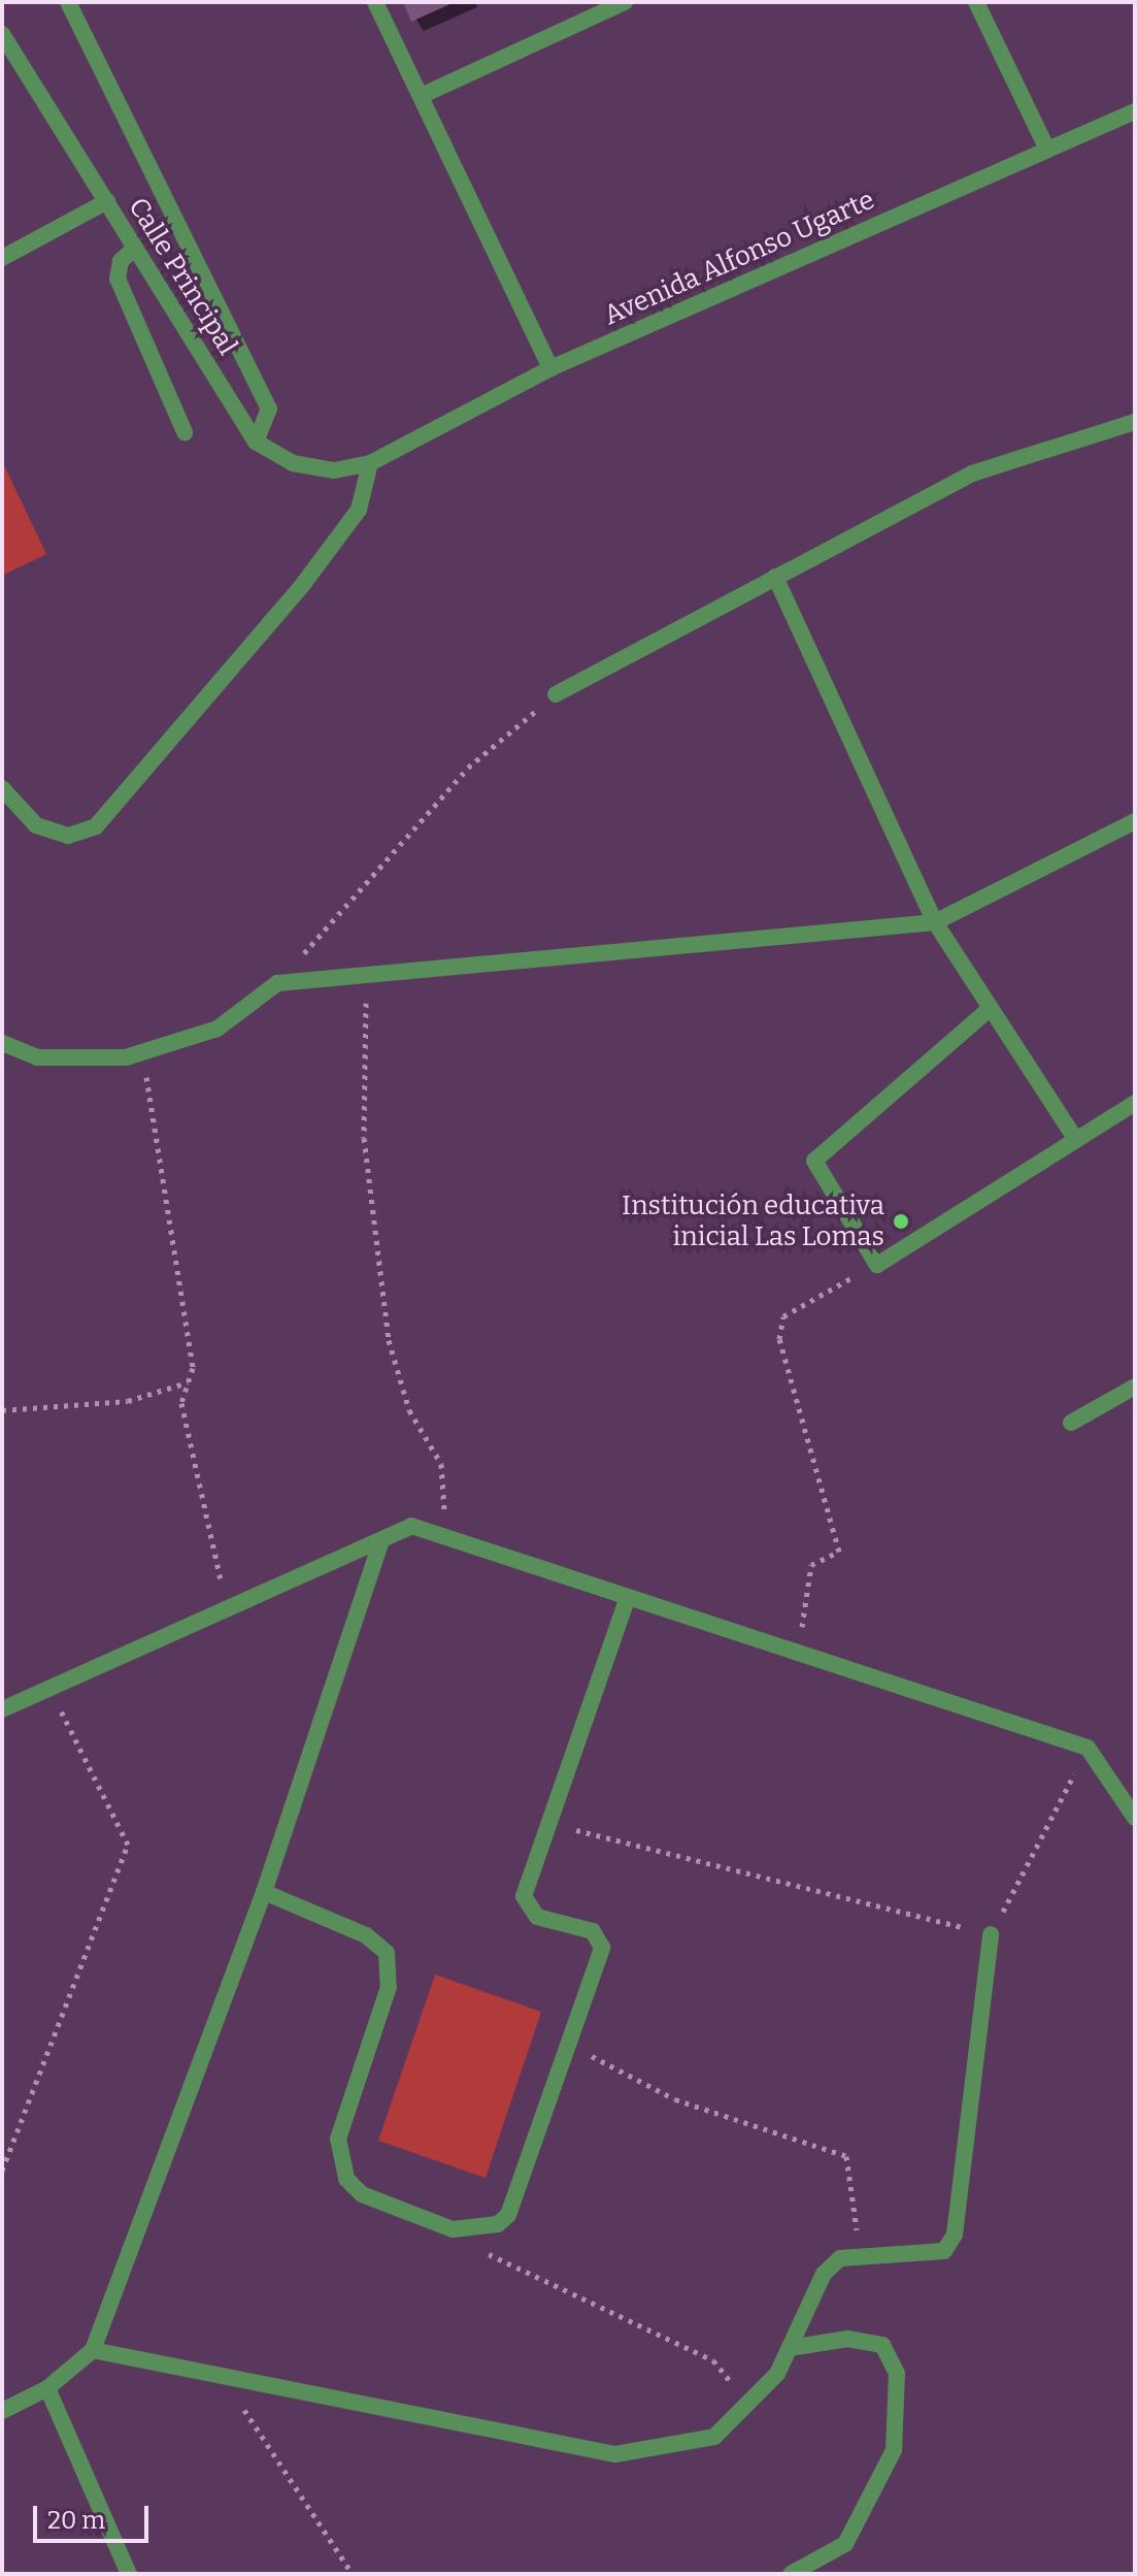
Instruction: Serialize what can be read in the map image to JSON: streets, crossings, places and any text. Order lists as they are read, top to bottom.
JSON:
{
  "streets": {
    "street": ["Avenida Alfonso Ugarte", "Calle Principal"]
  },
  "crossings": [
    ["Avenida Alfonso Ugarte", "Calle Principal"]
  ],
  "places": ["Institución educativa inicial Las Lomas"],
  "scale_bar": "20 m"
}
